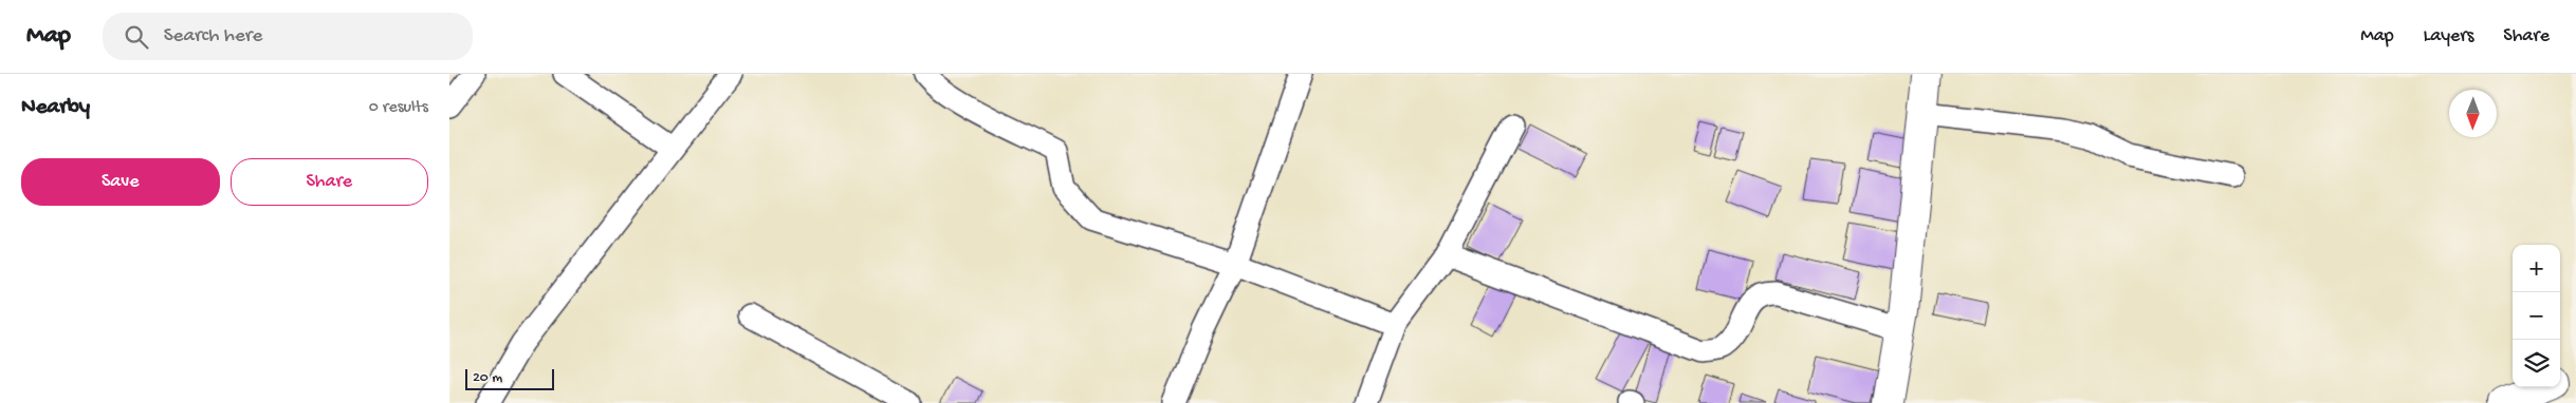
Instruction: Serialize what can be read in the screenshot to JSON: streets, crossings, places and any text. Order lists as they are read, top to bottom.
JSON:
{
  "scale_bar": "20 m",
  "north": "bottom",
  "page": {
    "header": "Map",
    "search": "Search here",
    "nav": ["Map", "Layers", "Share"],
    "heading": ["Nearby", "0 results"],
    "buttons": ["Save", "Share"],
    "map_buttons": ["+", "−"],
    "scale": "20 m"
  }
}
